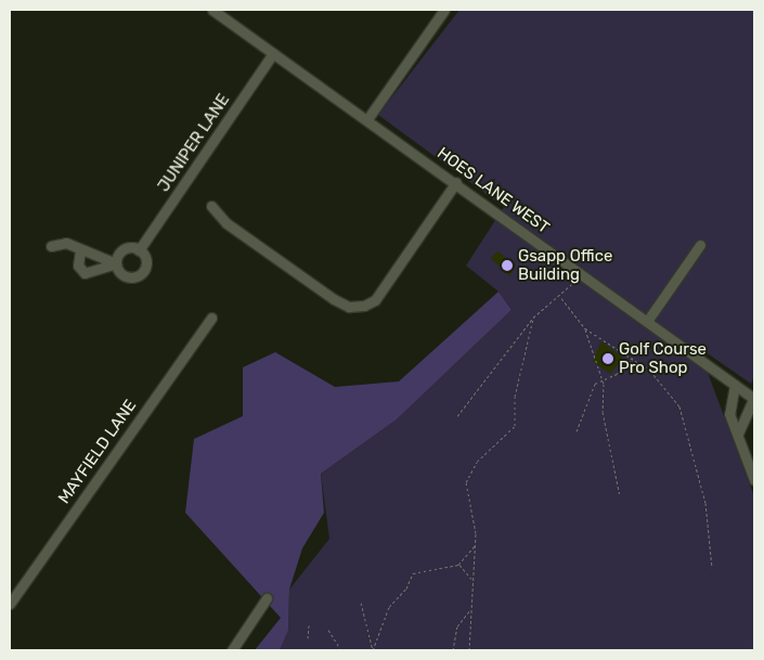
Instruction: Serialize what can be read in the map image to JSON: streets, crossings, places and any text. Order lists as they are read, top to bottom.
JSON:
{
  "streets": {
    "street": ["JUNIPER LANE", "HOES LANE WEST", "MAYFIELD LANE"]
  },
  "crossings": [
    ["JUNIPER LANE", "HOES LANE WEST"]
  ],
  "places": ["Gsapp Office Building", "Golf Course Pro Shop"]
}
